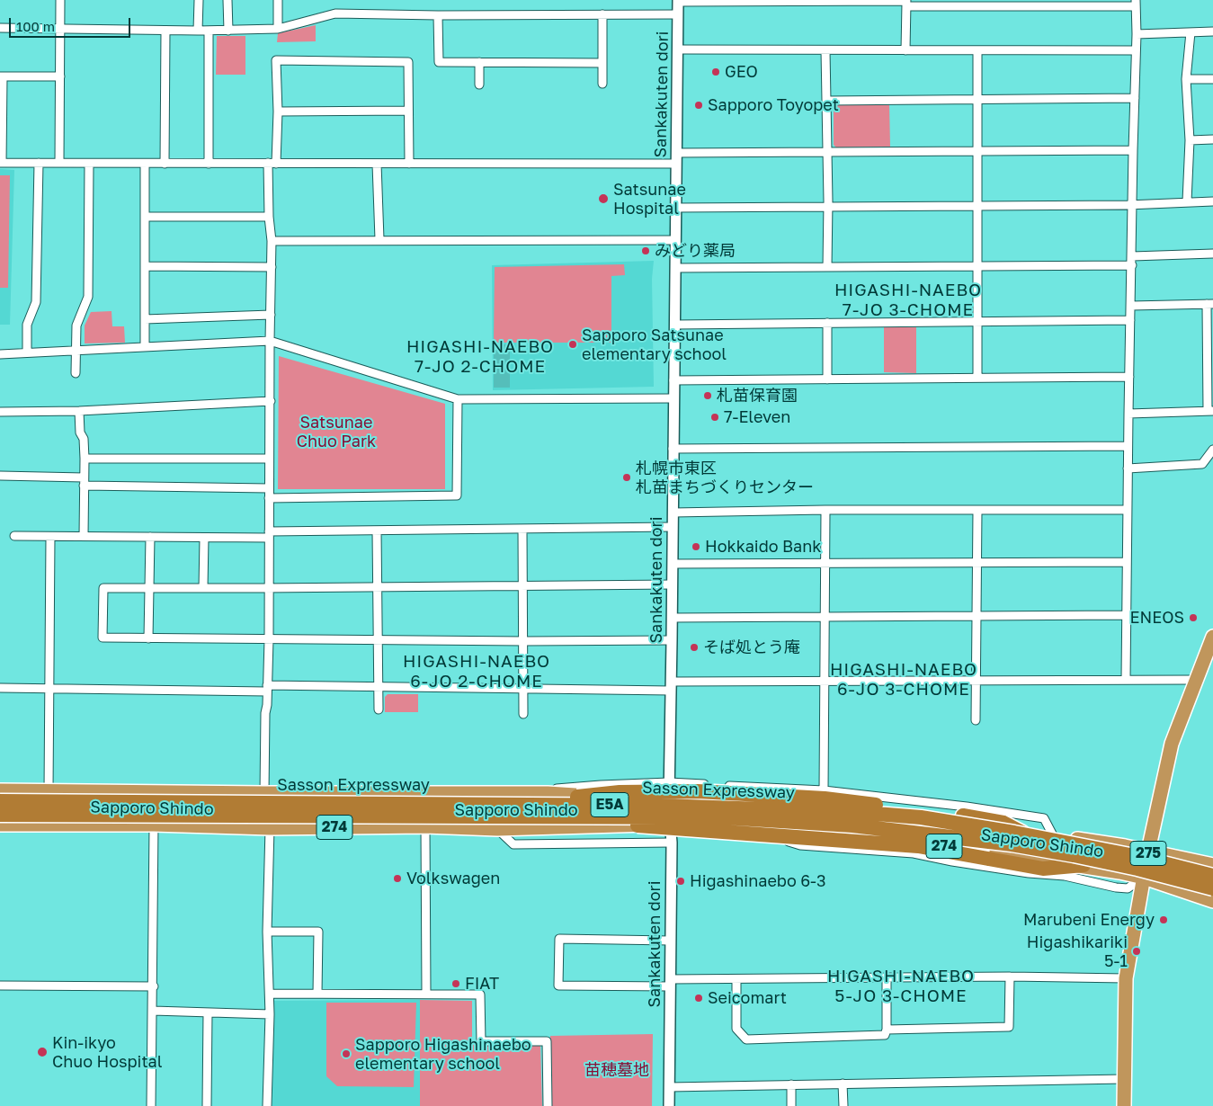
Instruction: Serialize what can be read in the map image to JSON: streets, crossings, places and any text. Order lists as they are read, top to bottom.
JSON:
{
  "streets": {
    "highway": [
      "Sasson Expressway",
      "E5A",
      "Sapporo Shindo",
      "274",
      "275"
    ],
    "street": ["Sankakuten dori"]
  },
  "crossings": [
    ["Sankakuten dori", "Sapporo Shindo"],
    ["Sasson Expressway", "Sapporo Shindo"],
    ["Sapporo Shindo", "275"]
  ],
  "districts": [
    "HIGASHI-NAEBO 7-JO 3-CHOME",
    "HIGASHI-NAEBO 7-JO 2-CHOME",
    "HIGASHI-NAEBO 6-JO 2-CHOME",
    "HIGASHI-NAEBO 6-JO 3-CHOME",
    "HIGASHI-NAEBO 5-JO 3-CHOME"
  ],
  "parks": ["Satsunae Chuo Park", "苗穂墓地"],
  "places": [
    "GEO",
    "Sapporo Toyopet",
    "Satsunae Hospital",
    "みどり薬局",
    "Sapporo Satsunae elementary school",
    "札苗保育園",
    "7-Eleven",
    "札幌市東区 札苗まちづくりセンター",
    "Hokkaido Bank",
    "ENEOS",
    "そば処とう庵",
    "Volkswagen",
    "Higashinaebo 6-3",
    "Marubeni Energy",
    "Higashikariki 5-1",
    "FIAT",
    "Seicomart",
    "Kin-ikyo Chuo Hospital",
    "Sapporo Higashinaebo elementary school"
  ],
  "scale_bar": "100 m"
}
